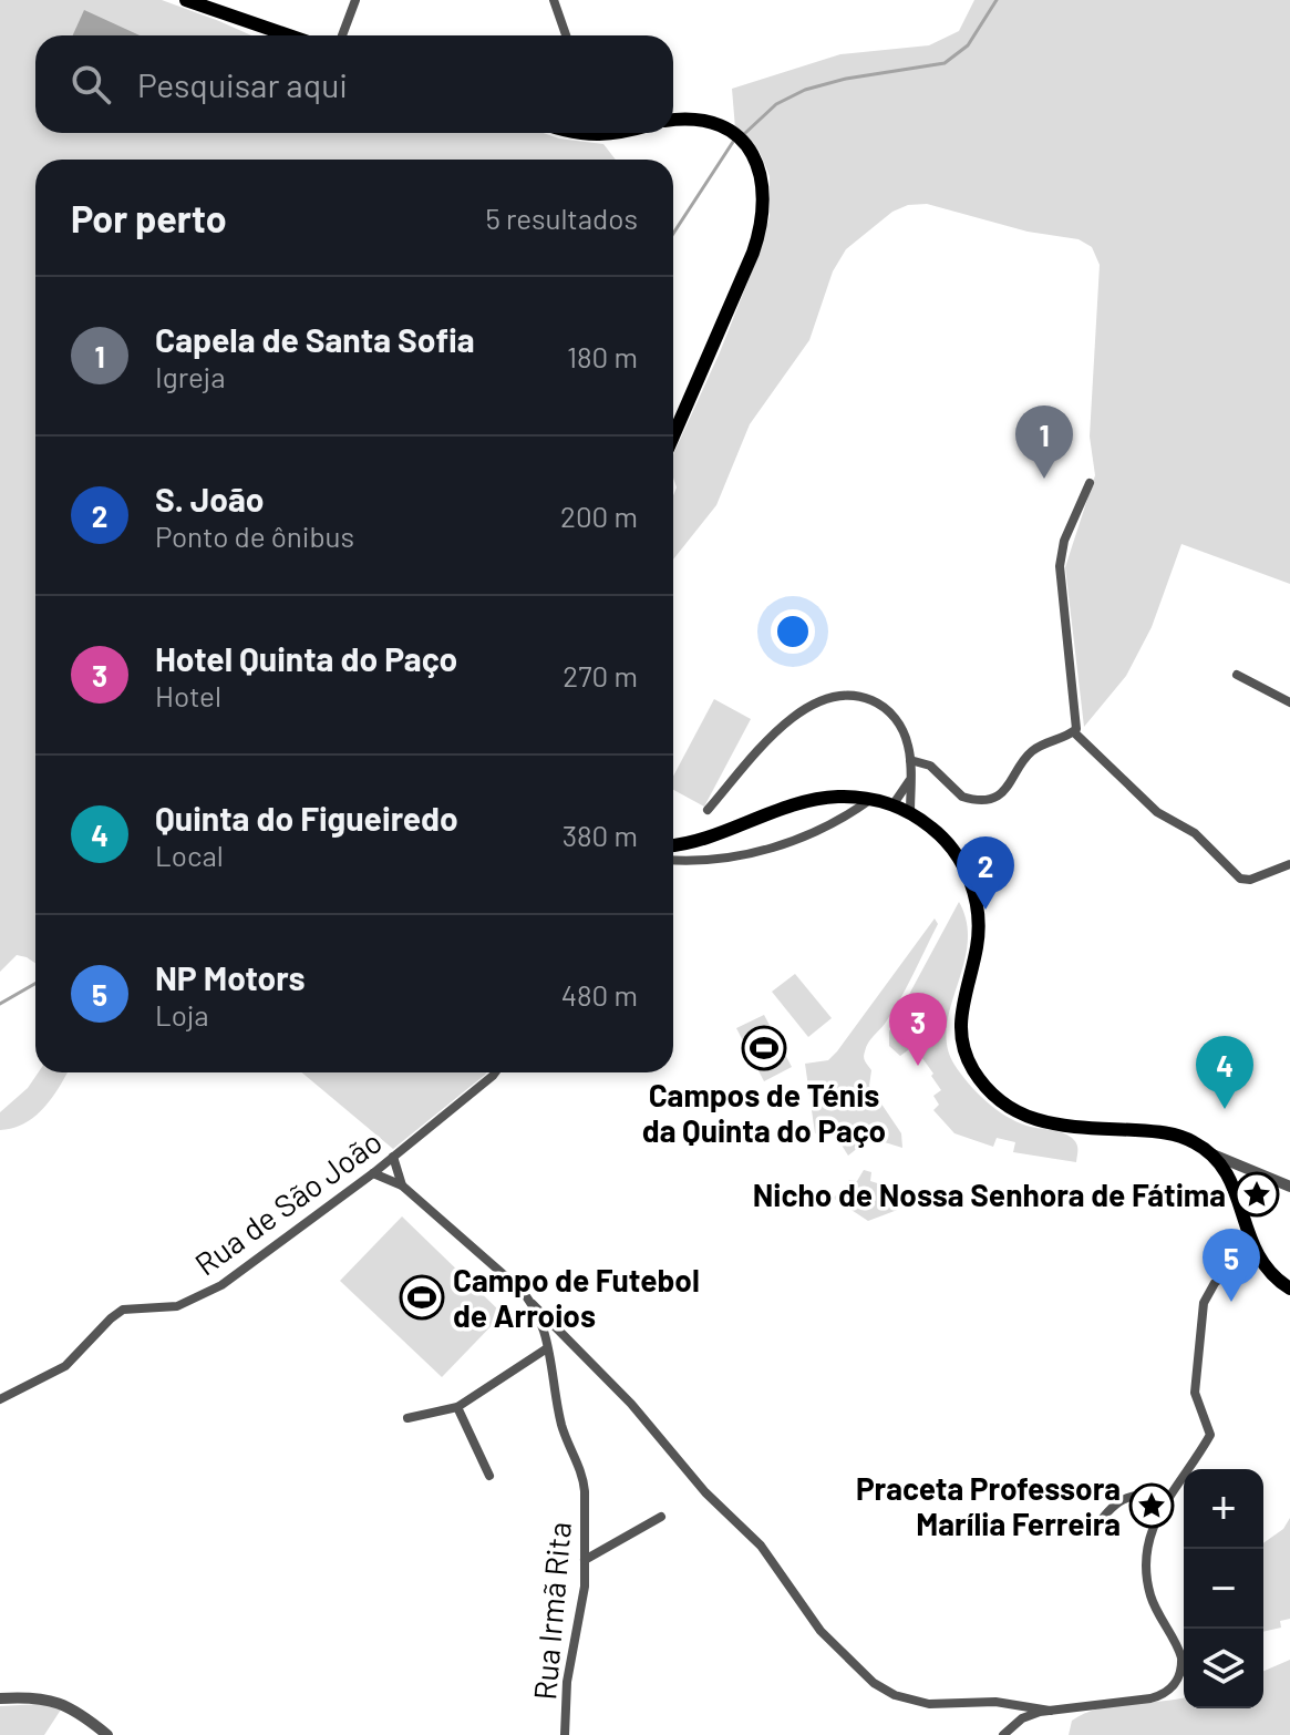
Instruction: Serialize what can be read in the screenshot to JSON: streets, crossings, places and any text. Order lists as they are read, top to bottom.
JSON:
{
  "streets": {
    "street": ["Rua de São João", "Rua Irmã Rita"]
  },
  "places": {
    "sports": ["Campos de Ténis da Quinta do Paço", "Campo de Futebol de Arroios"],
    "place": ["Nicho de Nossa Senhora de Fátima", "Praceta Professora Marília Ferreira"]
  },
  "page": {
    "search": "Pesquisar aqui",
    "heading": ["Por perto", "5 resultados"],
    "list": [
      {
        "mark": "1",
        "name": "Capela de Santa Sofia",
        "note": "Igreja",
        "value": "180 m"
      },
      {
        "mark": "2",
        "name": "S. João",
        "note": "Ponto de ônibus",
        "value": "200 m"
      },
      {
        "mark": "3",
        "name": "Hotel Quinta do Paço",
        "note": "Hotel",
        "value": "270 m"
      },
      {
        "mark": "4",
        "name": "Quinta do Figueiredo",
        "note": "Local",
        "value": "380 m"
      },
      {
        "mark": "5",
        "name": "NP Motors",
        "note": "Loja",
        "value": "480 m"
      }
    ],
    "pins": [
      "1",
      "2",
      "3",
      "4",
      "5"
    ],
    "map_buttons": ["+", "−"]
  }
}
